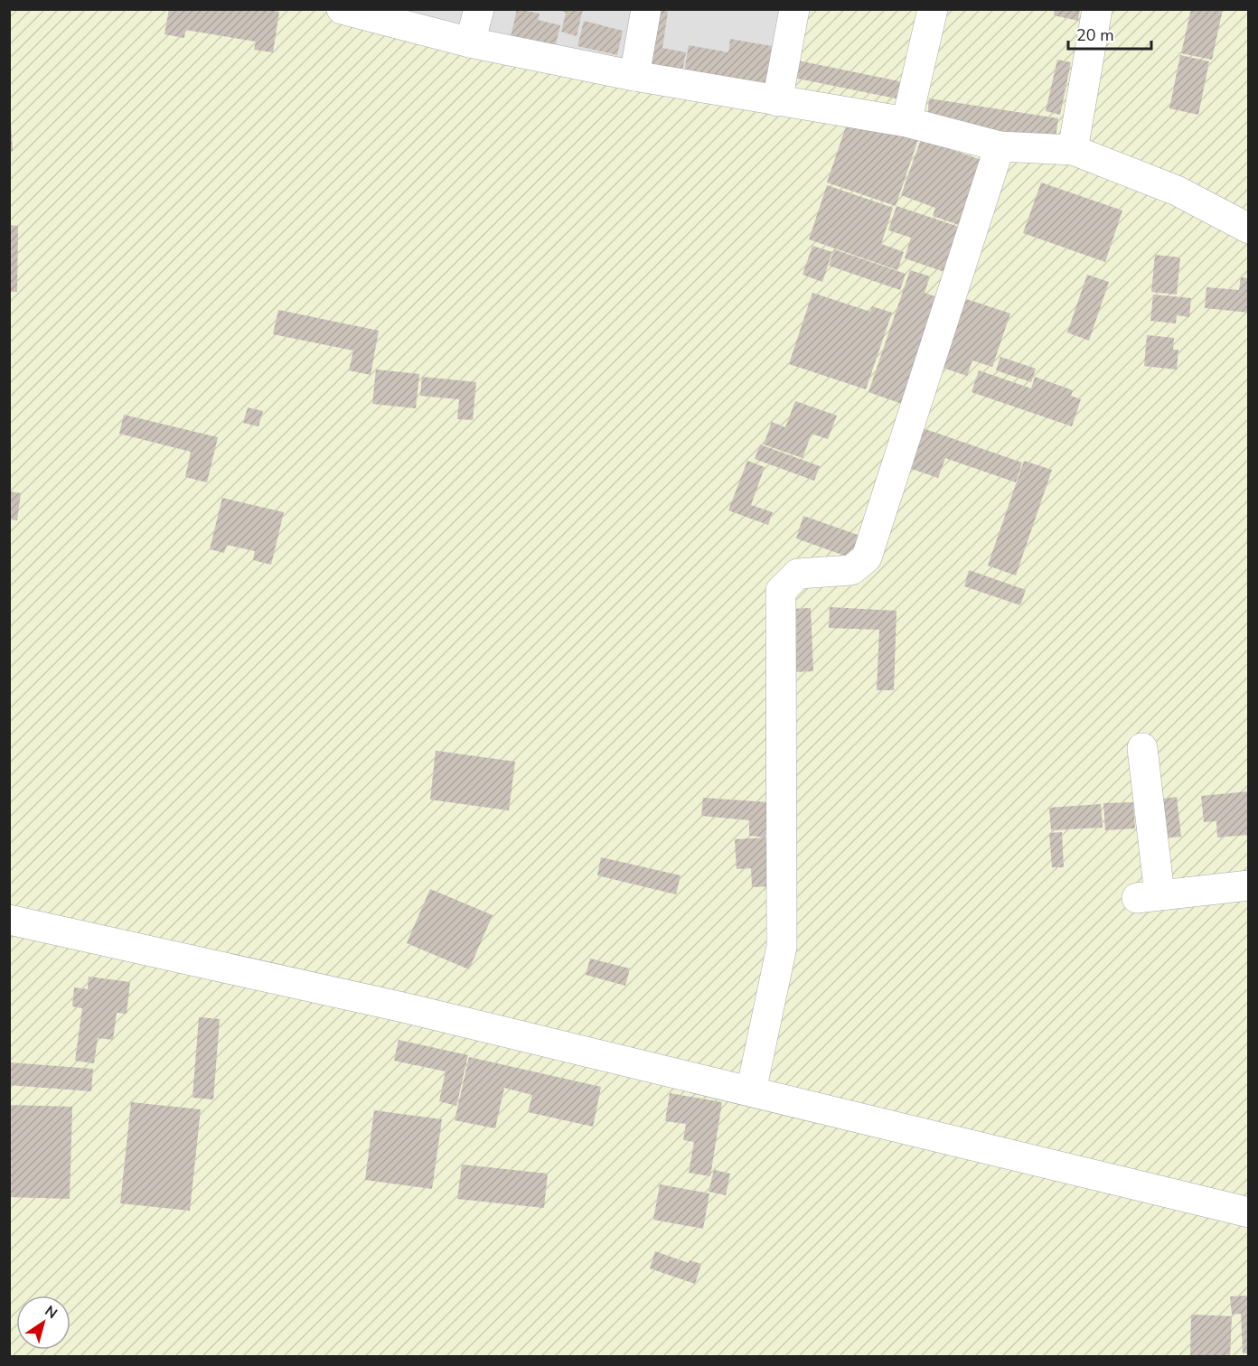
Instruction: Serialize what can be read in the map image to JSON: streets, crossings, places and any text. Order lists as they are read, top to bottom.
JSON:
{
  "scale_bar": "20 m",
  "north": "top right"
}
